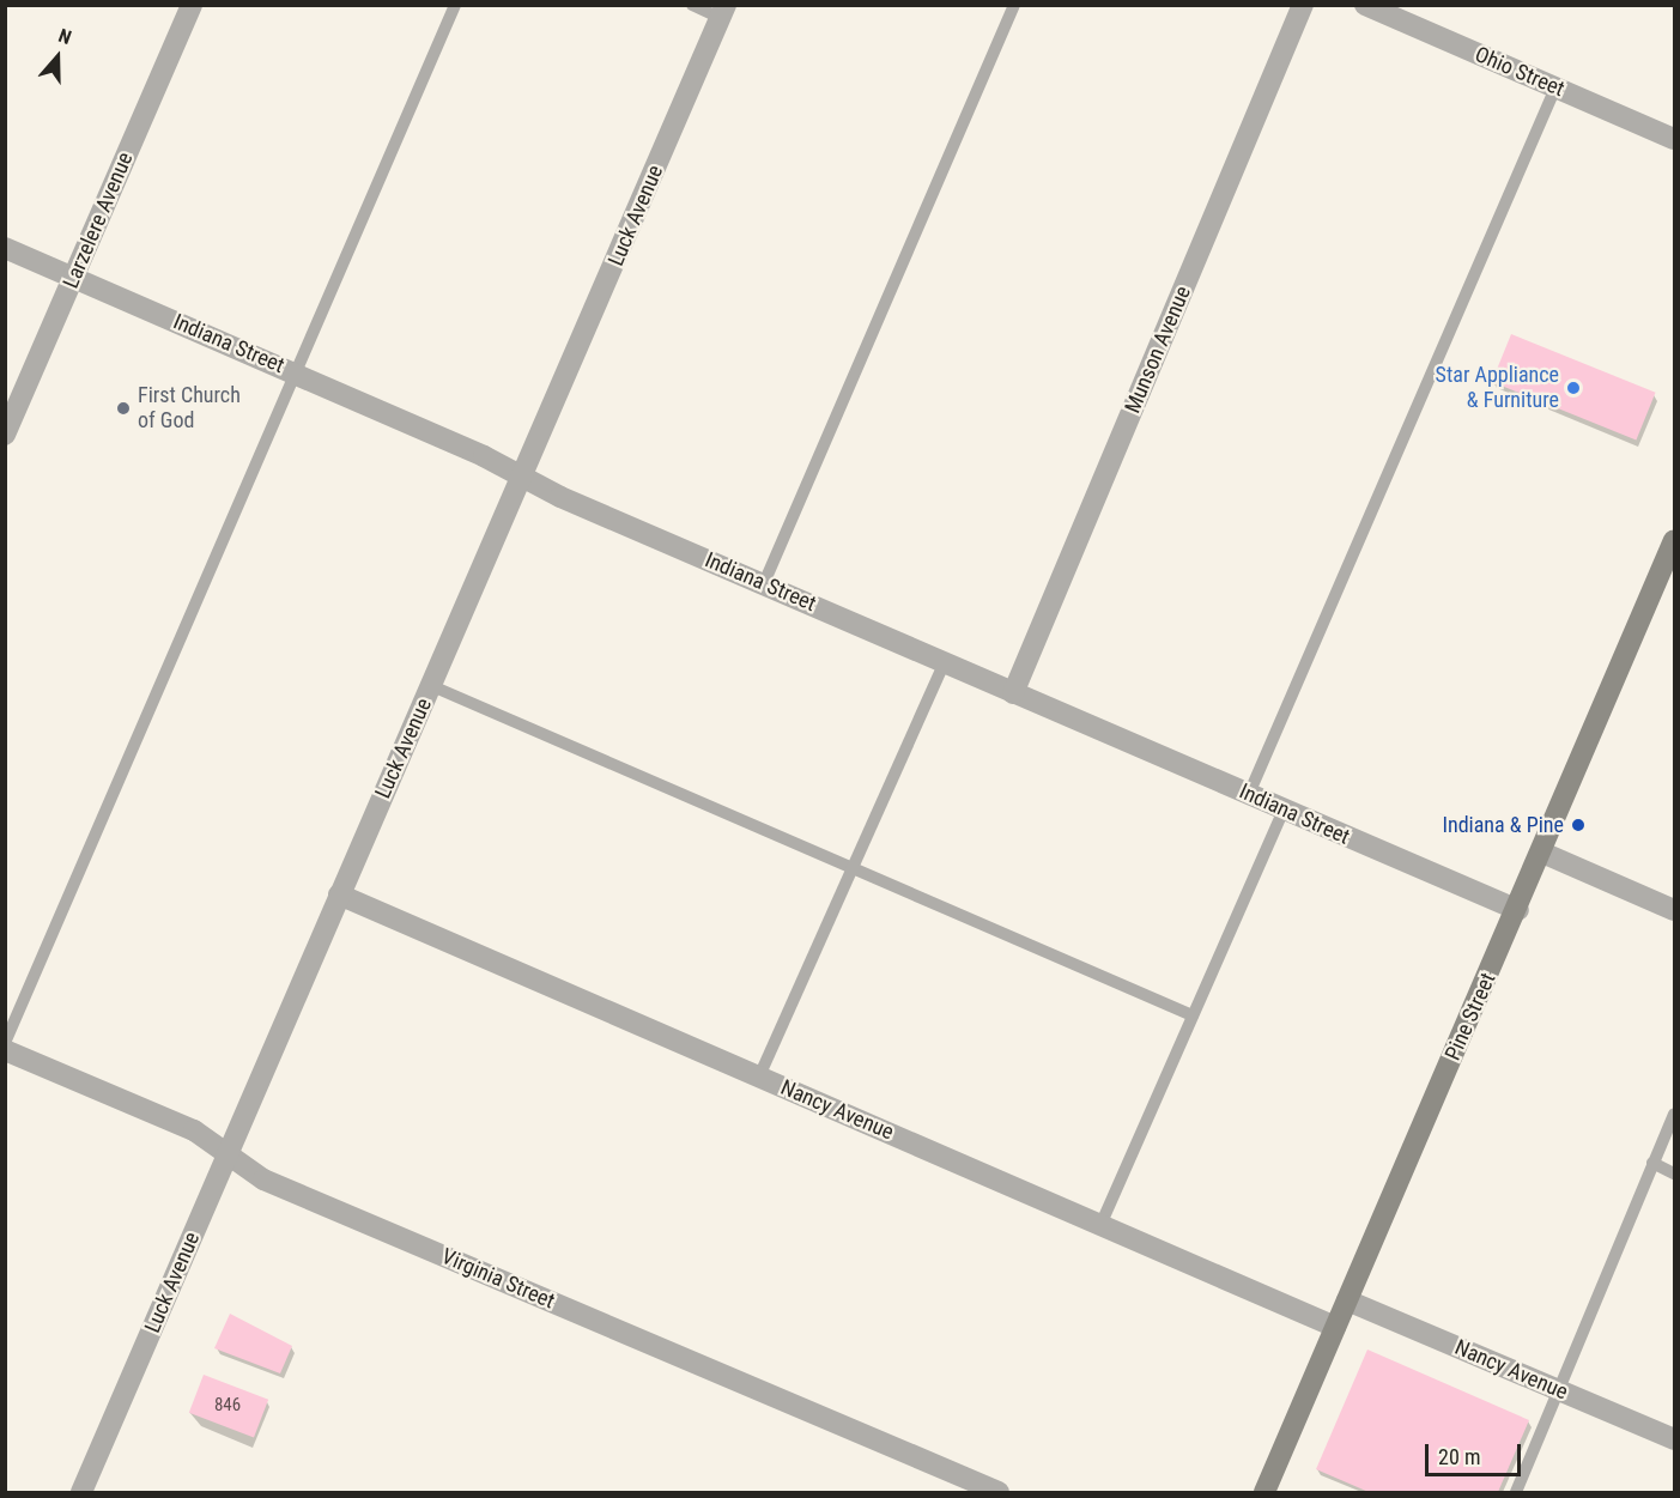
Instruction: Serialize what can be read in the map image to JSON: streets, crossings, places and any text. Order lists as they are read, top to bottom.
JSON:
{
  "streets": {
    "main road": ["Pine Street"],
    "street": [
      "Ohio Street",
      "Luck Avenue",
      "Larzelere Avenue",
      "Indiana Street",
      "Munson Avenue",
      "Nancy Avenue",
      "Virginia Street"
    ]
  },
  "crossings": [
    ["Luck Avenue", "Indiana Street"],
    ["Luck Avenue", "Nancy Avenue"],
    ["Luck Avenue", "Virginia Street"],
    ["Larzelere Avenue", "Indiana Street"],
    ["Indiana Street", "Munson Avenue"],
    ["Indiana Street", "Pine Street"],
    ["Pine Street", "Nancy Avenue"]
  ],
  "places": ["Star Appliance & Furniture", "First Church of God", "Indiana & Pine"],
  "house_numbers": ["846"],
  "scale_bar": "20 m",
  "north": "top"
}
